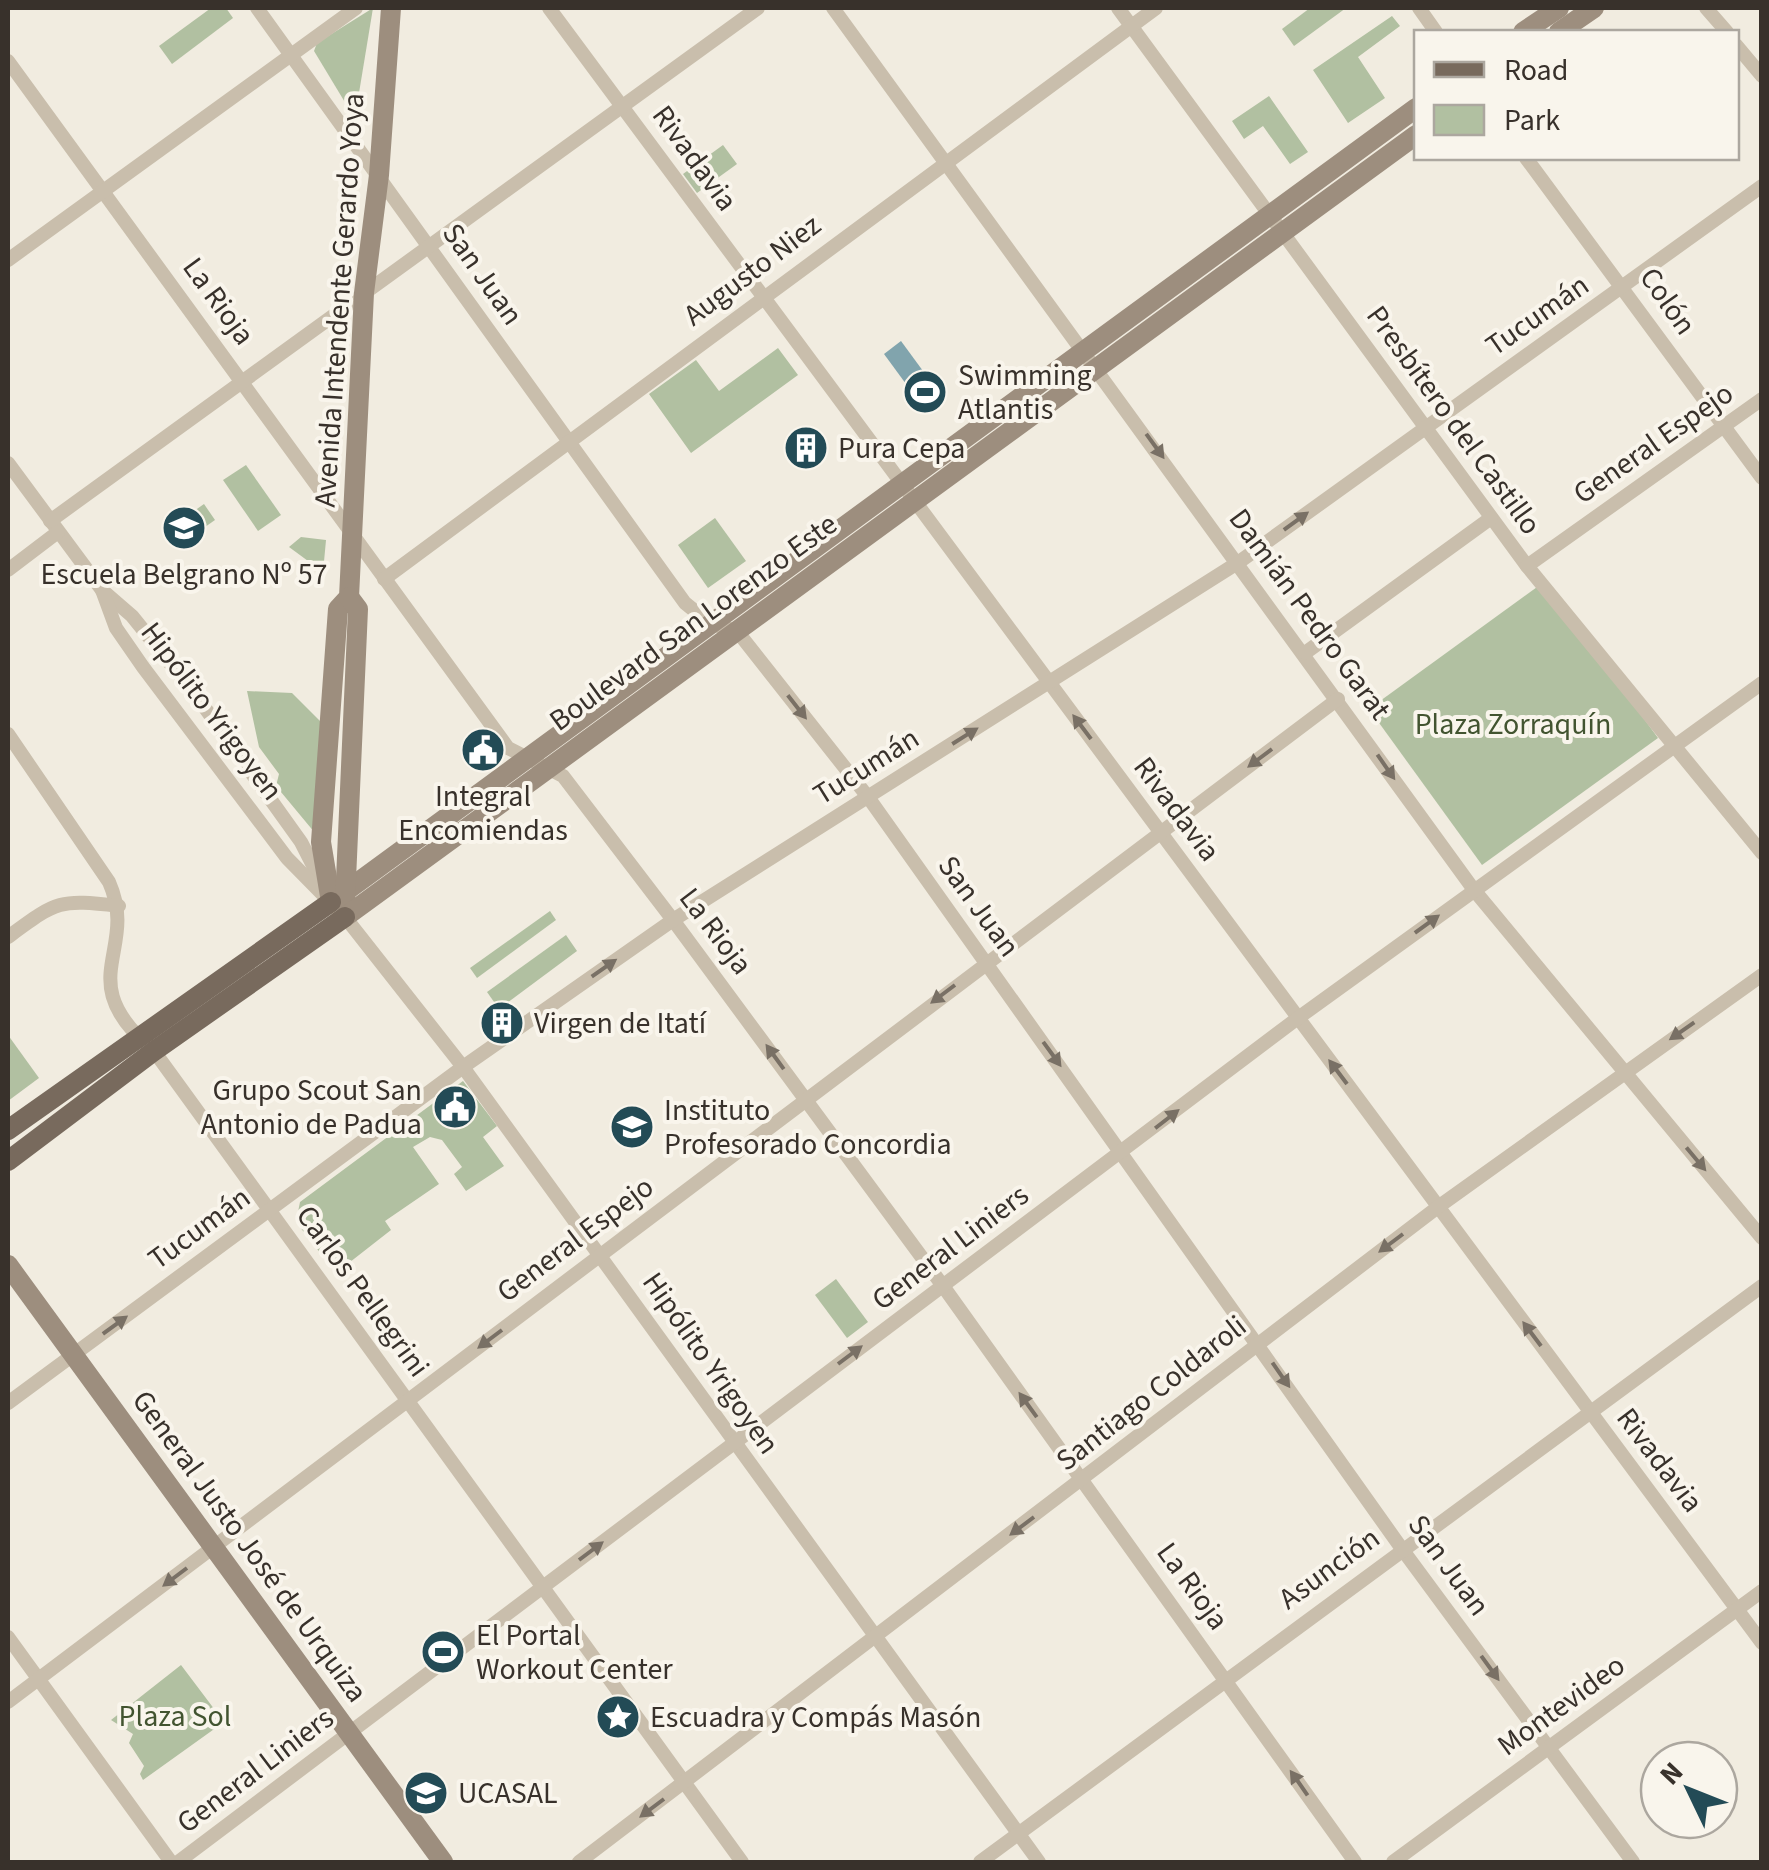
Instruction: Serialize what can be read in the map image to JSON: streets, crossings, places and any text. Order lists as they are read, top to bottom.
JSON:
{
  "streets": {
    "main road": ["Avenida Intendente Gerardo Yoya", "Boulevard San Lorenzo Este", "General Justo José de Urquiza"],
    "street": [
      "Rivadavia",
      "Augusto Niez",
      "San Juan",
      "La Rioja",
      "Colón",
      "Tucumán",
      "Presbítero del Castillo",
      "General Espejo",
      "Damián Pedro Garat",
      "Hipólito Yrigoyen",
      "General Liniers",
      "Carlos Pellegrini",
      "Santiago Coldaroli",
      "Asunción",
      "Montevideo"
    ]
  },
  "crossings": [
    ["Rivadavia", "Augusto Niez"],
    ["Rivadavia", "Tucumán"],
    ["Rivadavia", "General Espejo"],
    ["Rivadavia", "Boulevard San Lorenzo Este"],
    ["Rivadavia", "General Liniers"],
    ["Rivadavia", "Santiago Coldaroli"],
    ["Rivadavia", "Asunción"],
    ["Rivadavia", "Montevideo"],
    ["Augusto Niez", "San Juan"],
    ["Augusto Niez", "La Rioja"],
    ["Augusto Niez", "Presbítero del Castillo"],
    ["Augusto Niez", "Damián Pedro Garat"],
    ["San Juan", "Avenida Intendente Gerardo Yoya"],
    ["San Juan", "Tucumán"],
    ["San Juan", "General Espejo"],
    ["San Juan", "Boulevard San Lorenzo Este"],
    ["San Juan", "General Liniers"],
    ["San Juan", "Santiago Coldaroli"],
    ["San Juan", "Asunción"],
    ["San Juan", "Montevideo"],
    ["Avenida Intendente Gerardo Yoya", "La Rioja"],
    ["Avenida Intendente Gerardo Yoya", "Boulevard San Lorenzo Este"],
    ["Avenida Intendente Gerardo Yoya", "Hipólito Yrigoyen"],
    ["La Rioja", "Tucumán"],
    ["La Rioja", "General Espejo"],
    ["La Rioja", "Boulevard San Lorenzo Este"],
    ["La Rioja", "General Liniers"],
    ["La Rioja", "Santiago Coldaroli"],
    ["La Rioja", "Asunción"],
    ["Colón", "Tucumán"],
    ["Colón", "General Espejo"],
    ["Tucumán", "Presbítero del Castillo"],
    ["Tucumán", "Damián Pedro Garat"],
    ["Tucumán", "Hipólito Yrigoyen"],
    ["Tucumán", "Carlos Pellegrini"],
    ["Tucumán", "General Justo José de Urquiza"],
    ["Presbítero del Castillo", "General Espejo"],
    ["Presbítero del Castillo", "Boulevard San Lorenzo Este"],
    ["Presbítero del Castillo", "General Liniers"],
    ["General Espejo", "Damián Pedro Garat"],
    ["General Espejo", "Hipólito Yrigoyen"],
    ["General Espejo", "Carlos Pellegrini"],
    ["General Espejo", "General Justo José de Urquiza"],
    ["Damián Pedro Garat", "Boulevard San Lorenzo Este"],
    ["Damián Pedro Garat", "General Liniers"],
    ["Damián Pedro Garat", "Santiago Coldaroli"],
    ["Boulevard San Lorenzo Este", "Hipólito Yrigoyen"],
    ["Boulevard San Lorenzo Este", "Carlos Pellegrini"],
    ["Hipólito Yrigoyen", "General Liniers"],
    ["Hipólito Yrigoyen", "Santiago Coldaroli"],
    ["Hipólito Yrigoyen", "Asunción"],
    ["General Liniers", "Carlos Pellegrini"],
    ["General Liniers", "General Justo José de Urquiza"],
    ["Carlos Pellegrini", "Santiago Coldaroli"]
  ],
  "one_way": [
    "San Juan",
    "Tucumán",
    "General Espejo",
    "Damián Pedro Garat",
    "General Liniers",
    "Santiago Coldaroli"
  ],
  "parks": ["Plaza Zorraquín", "Plaza Sol"],
  "places": {
    "sports": ["Swimming Atlantis", "El Portal Workout Center"],
    "building": ["Pura Cepa", "Virgen de Itatí"],
    "school or university": ["Escuela Belgrano Nº 57", "Instituto Profesorado Concordia", "UCASAL"],
    "public building": ["Integral Encomiendas", "Grupo Scout San Antonio de Padua"],
    "place": ["Escuadra y Compás Masón"]
  },
  "legend": ["Road", "Park"],
  "north": "top left"
}
